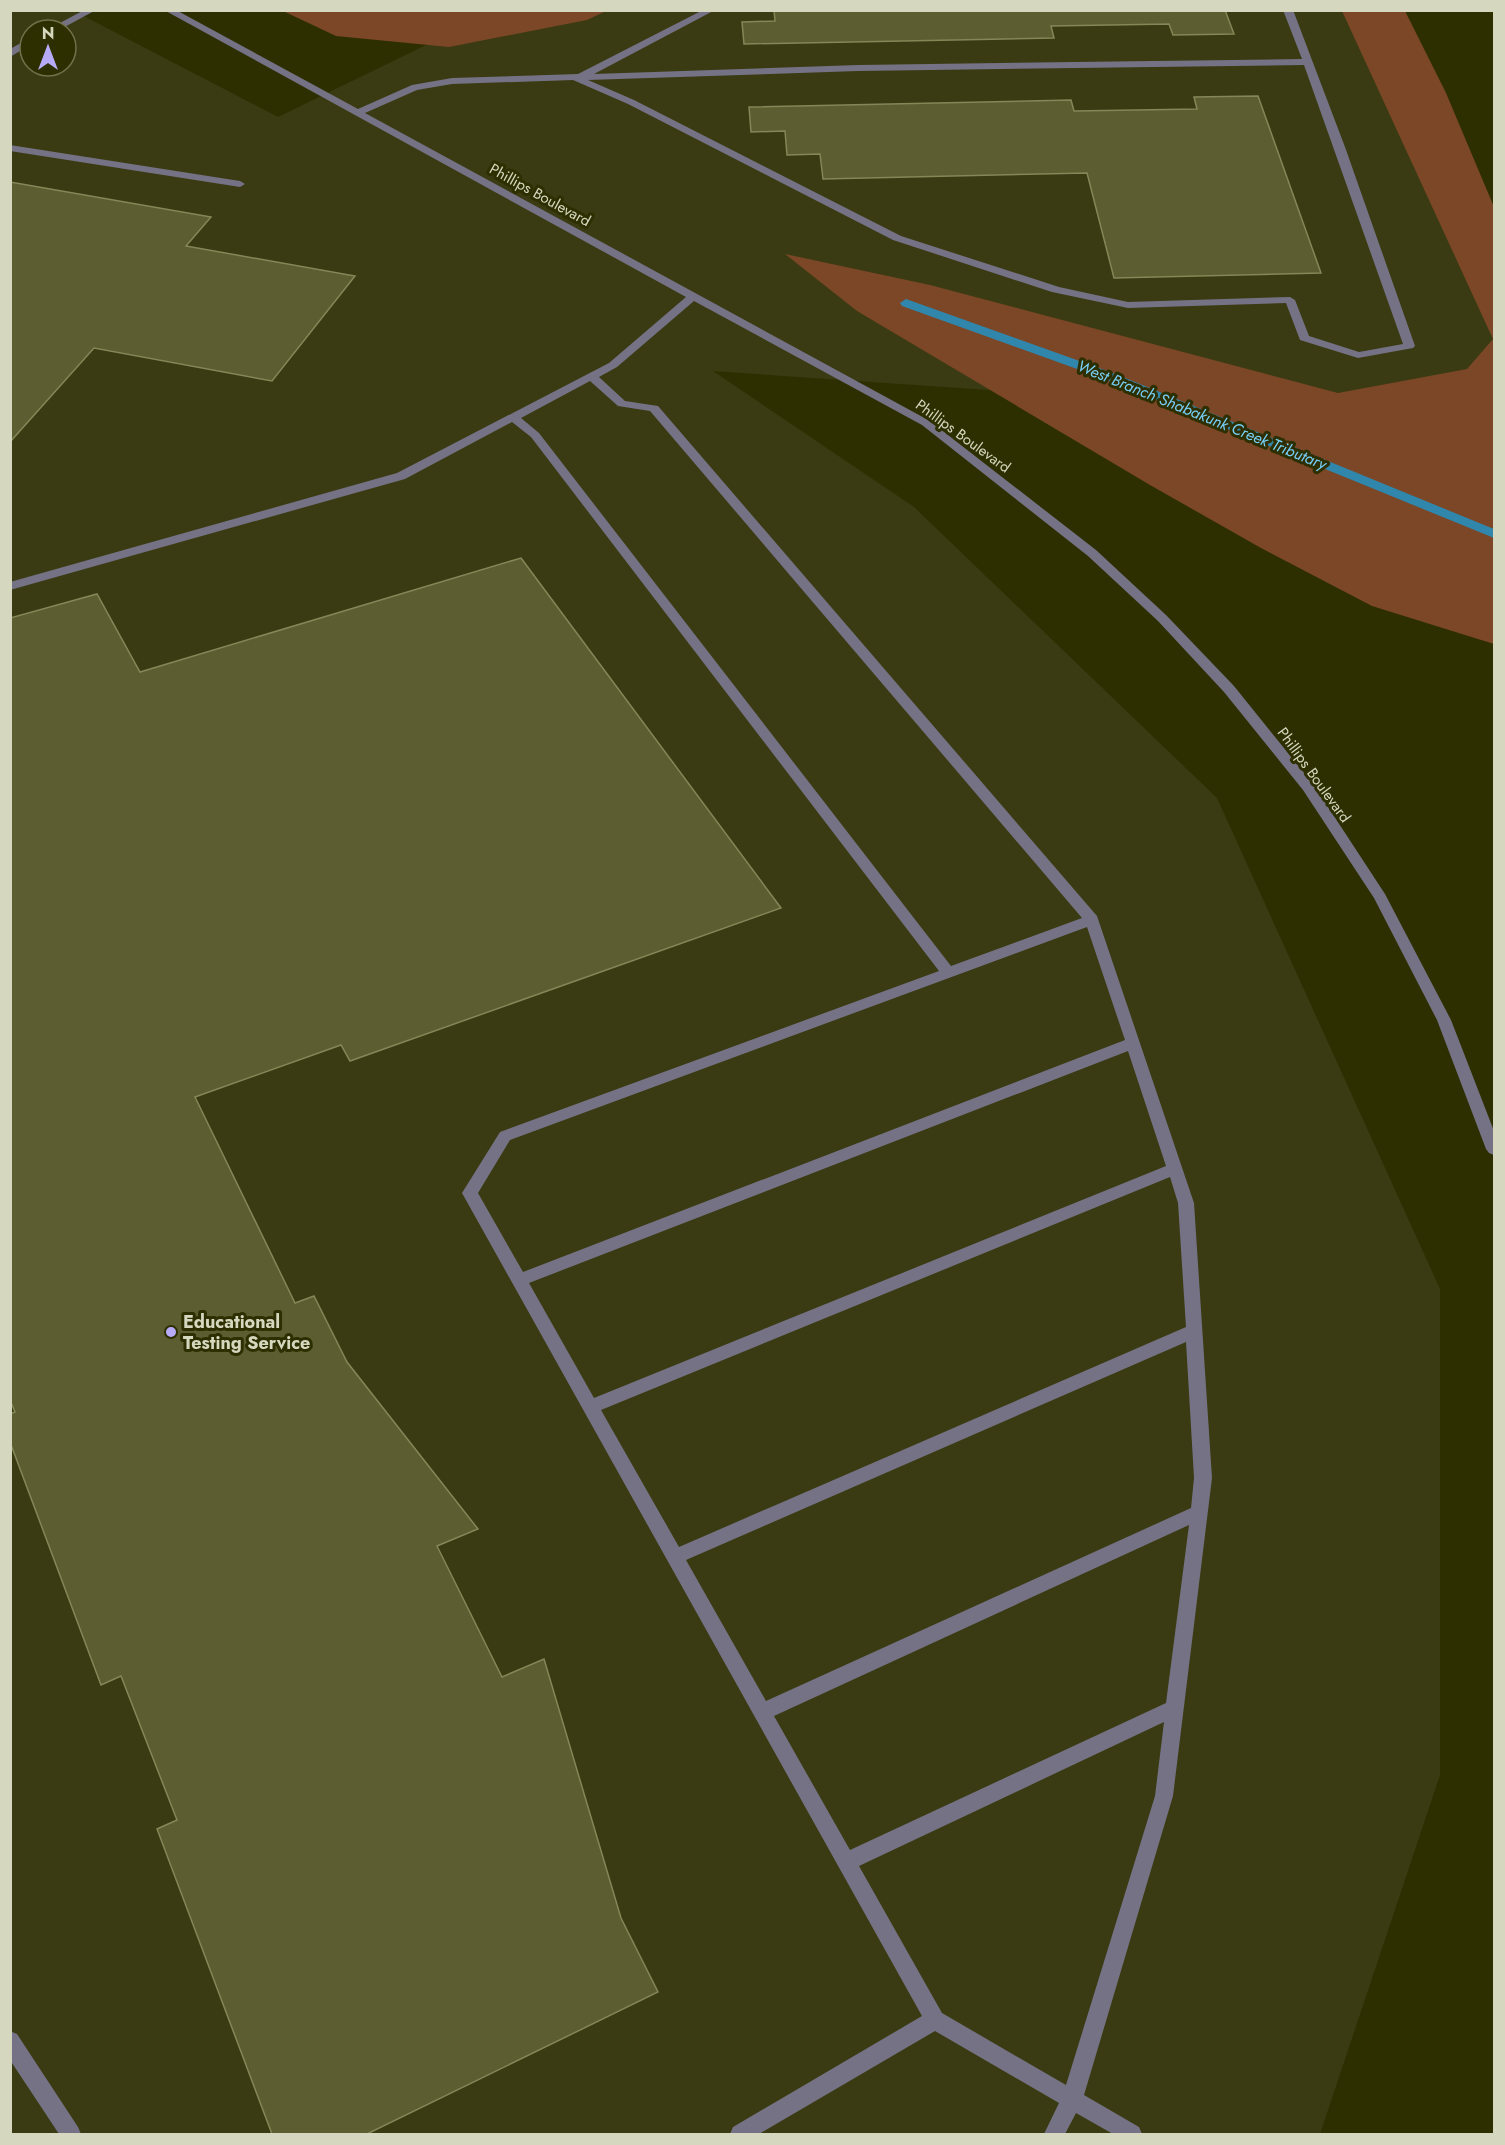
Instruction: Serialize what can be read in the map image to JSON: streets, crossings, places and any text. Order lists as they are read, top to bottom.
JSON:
{
  "streets": {
    "street": ["Phillips Boulevard"]
  },
  "water": ["West Branch Shabakunk Creek Tributary"],
  "places": ["Educational Testing Service"],
  "north": "top"
}
